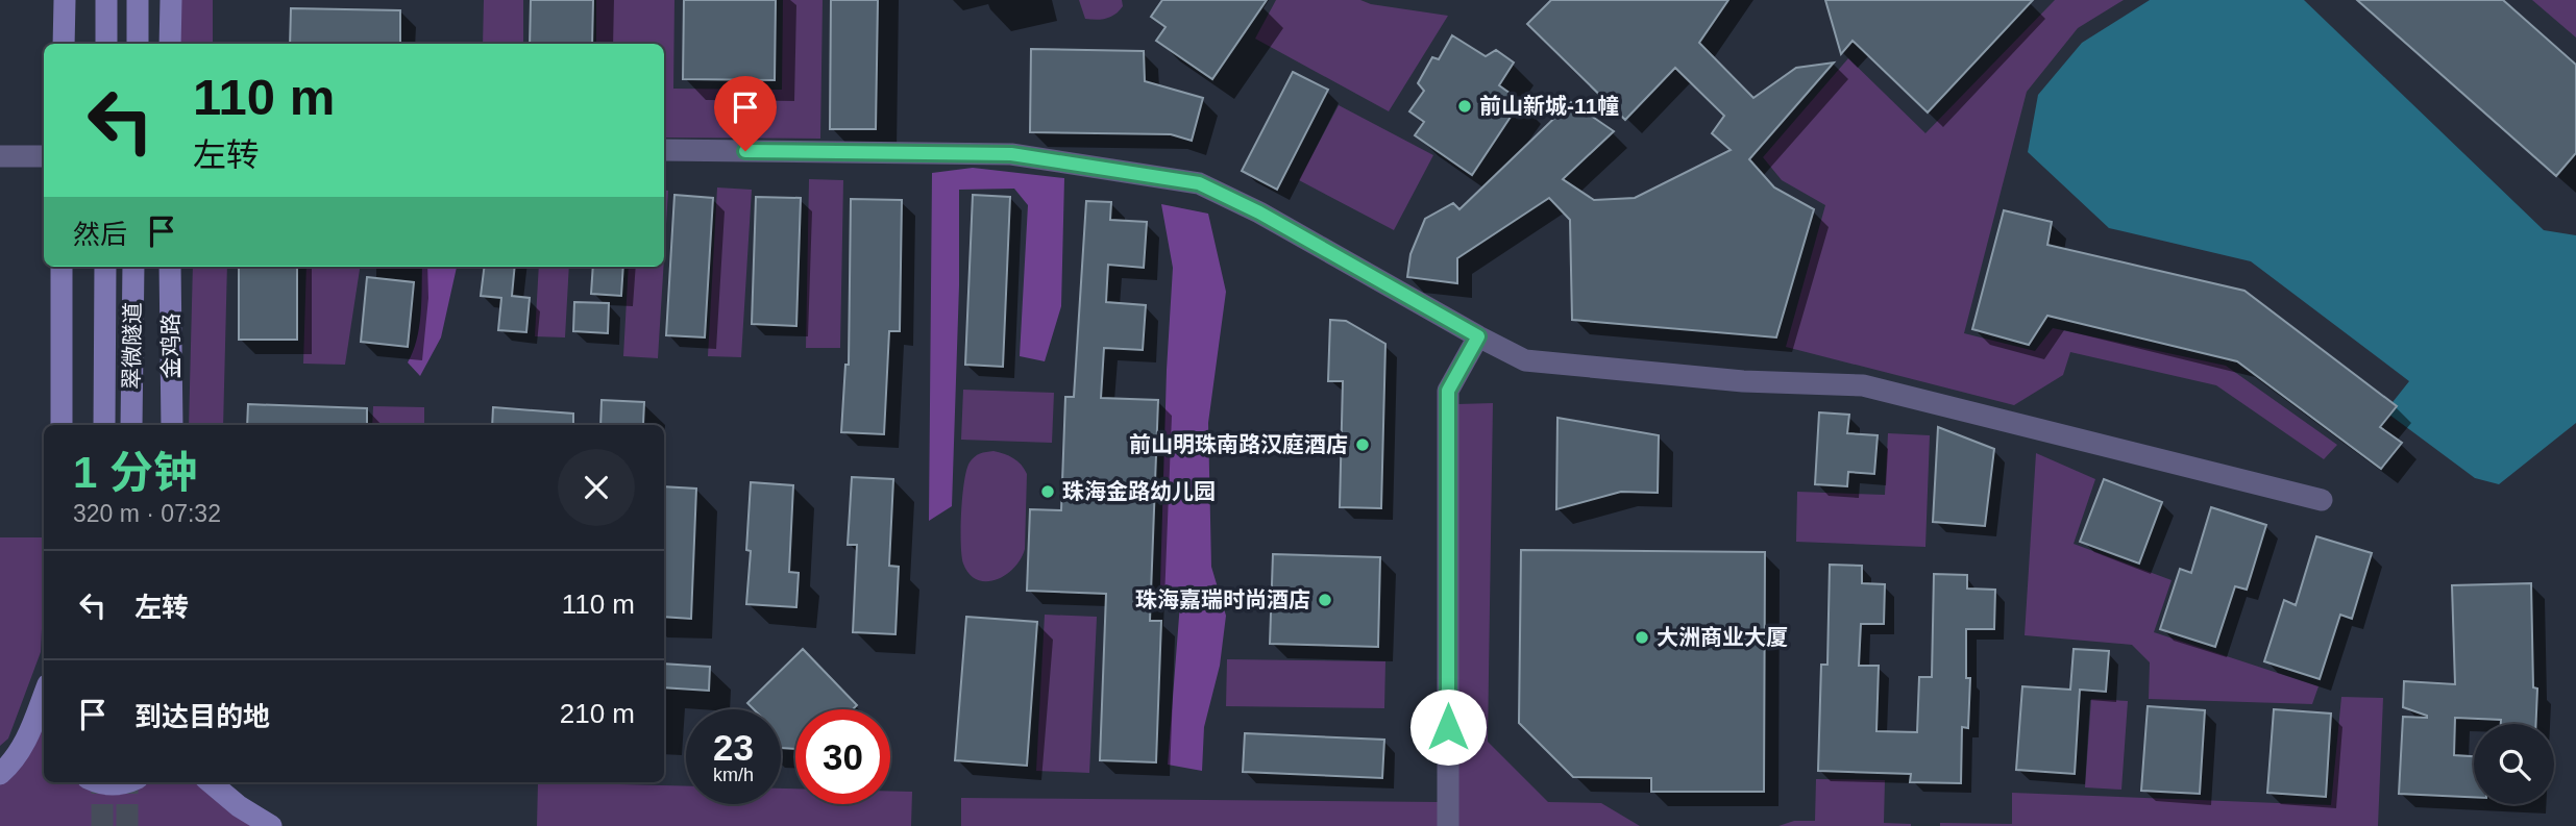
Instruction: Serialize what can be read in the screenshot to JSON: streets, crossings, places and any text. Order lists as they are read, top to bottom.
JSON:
{
  "streets": {
    "main road": ["翠微隧道", "金鸡路"]
  },
  "places": [
    "前山新城-11幢",
    "前山明珠南路汉庭酒店",
    "珠海金路幼儿园",
    "珠海嘉瑞时尚酒店",
    "大洲商业大厦"
  ],
  "page": {
    "turn": ["110 m", "左转"],
    "then": "然后",
    "heading": ["1 分钟", "320 m · 07:32"],
    "list": [
      {
        "name": "左转",
        "value": "110 m"
      },
      {
        "name": "到达目的地",
        "value": "210 m"
      }
    ],
    "speed": "23 km/h",
    "limit": "30"
  }
}
